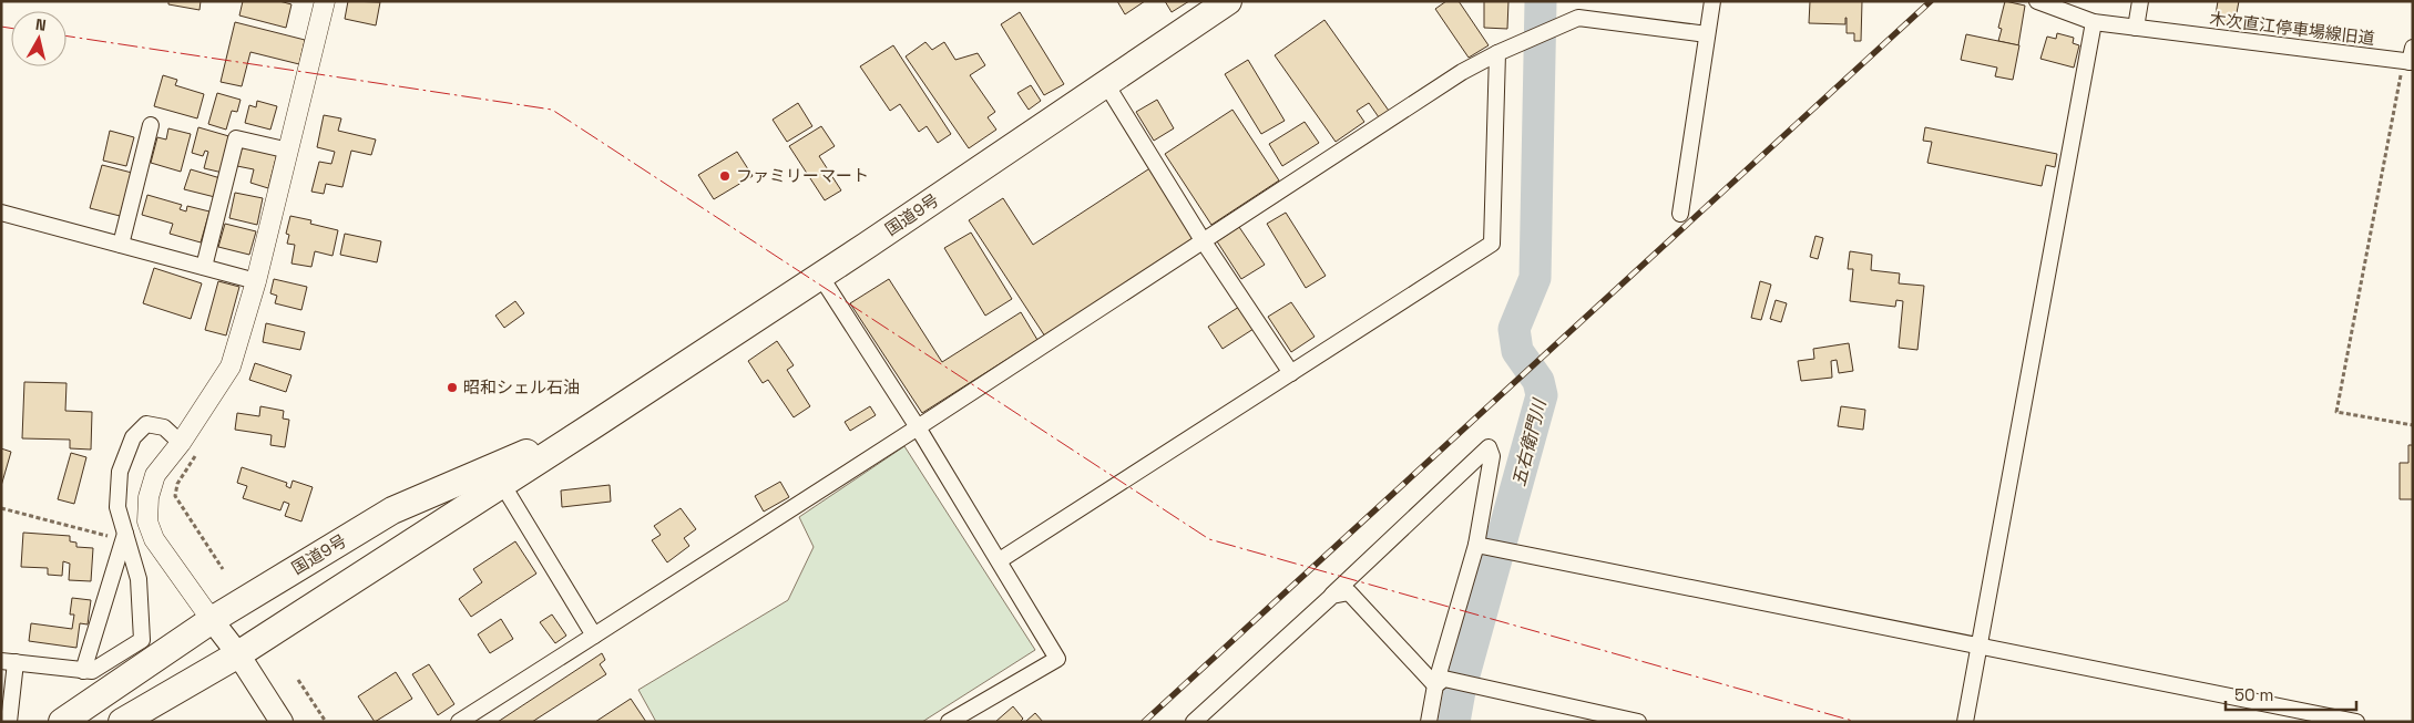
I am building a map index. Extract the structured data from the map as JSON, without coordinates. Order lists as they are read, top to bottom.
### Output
{
  "streets": {
    "highway": ["国道9号"],
    "street": ["木次直江停車場線旧道"]
  },
  "water": ["五右衛門川"],
  "places": ["ファミリーマート", "昭和シェル石油"],
  "scale_bar": "50 m",
  "north": "top"
}
